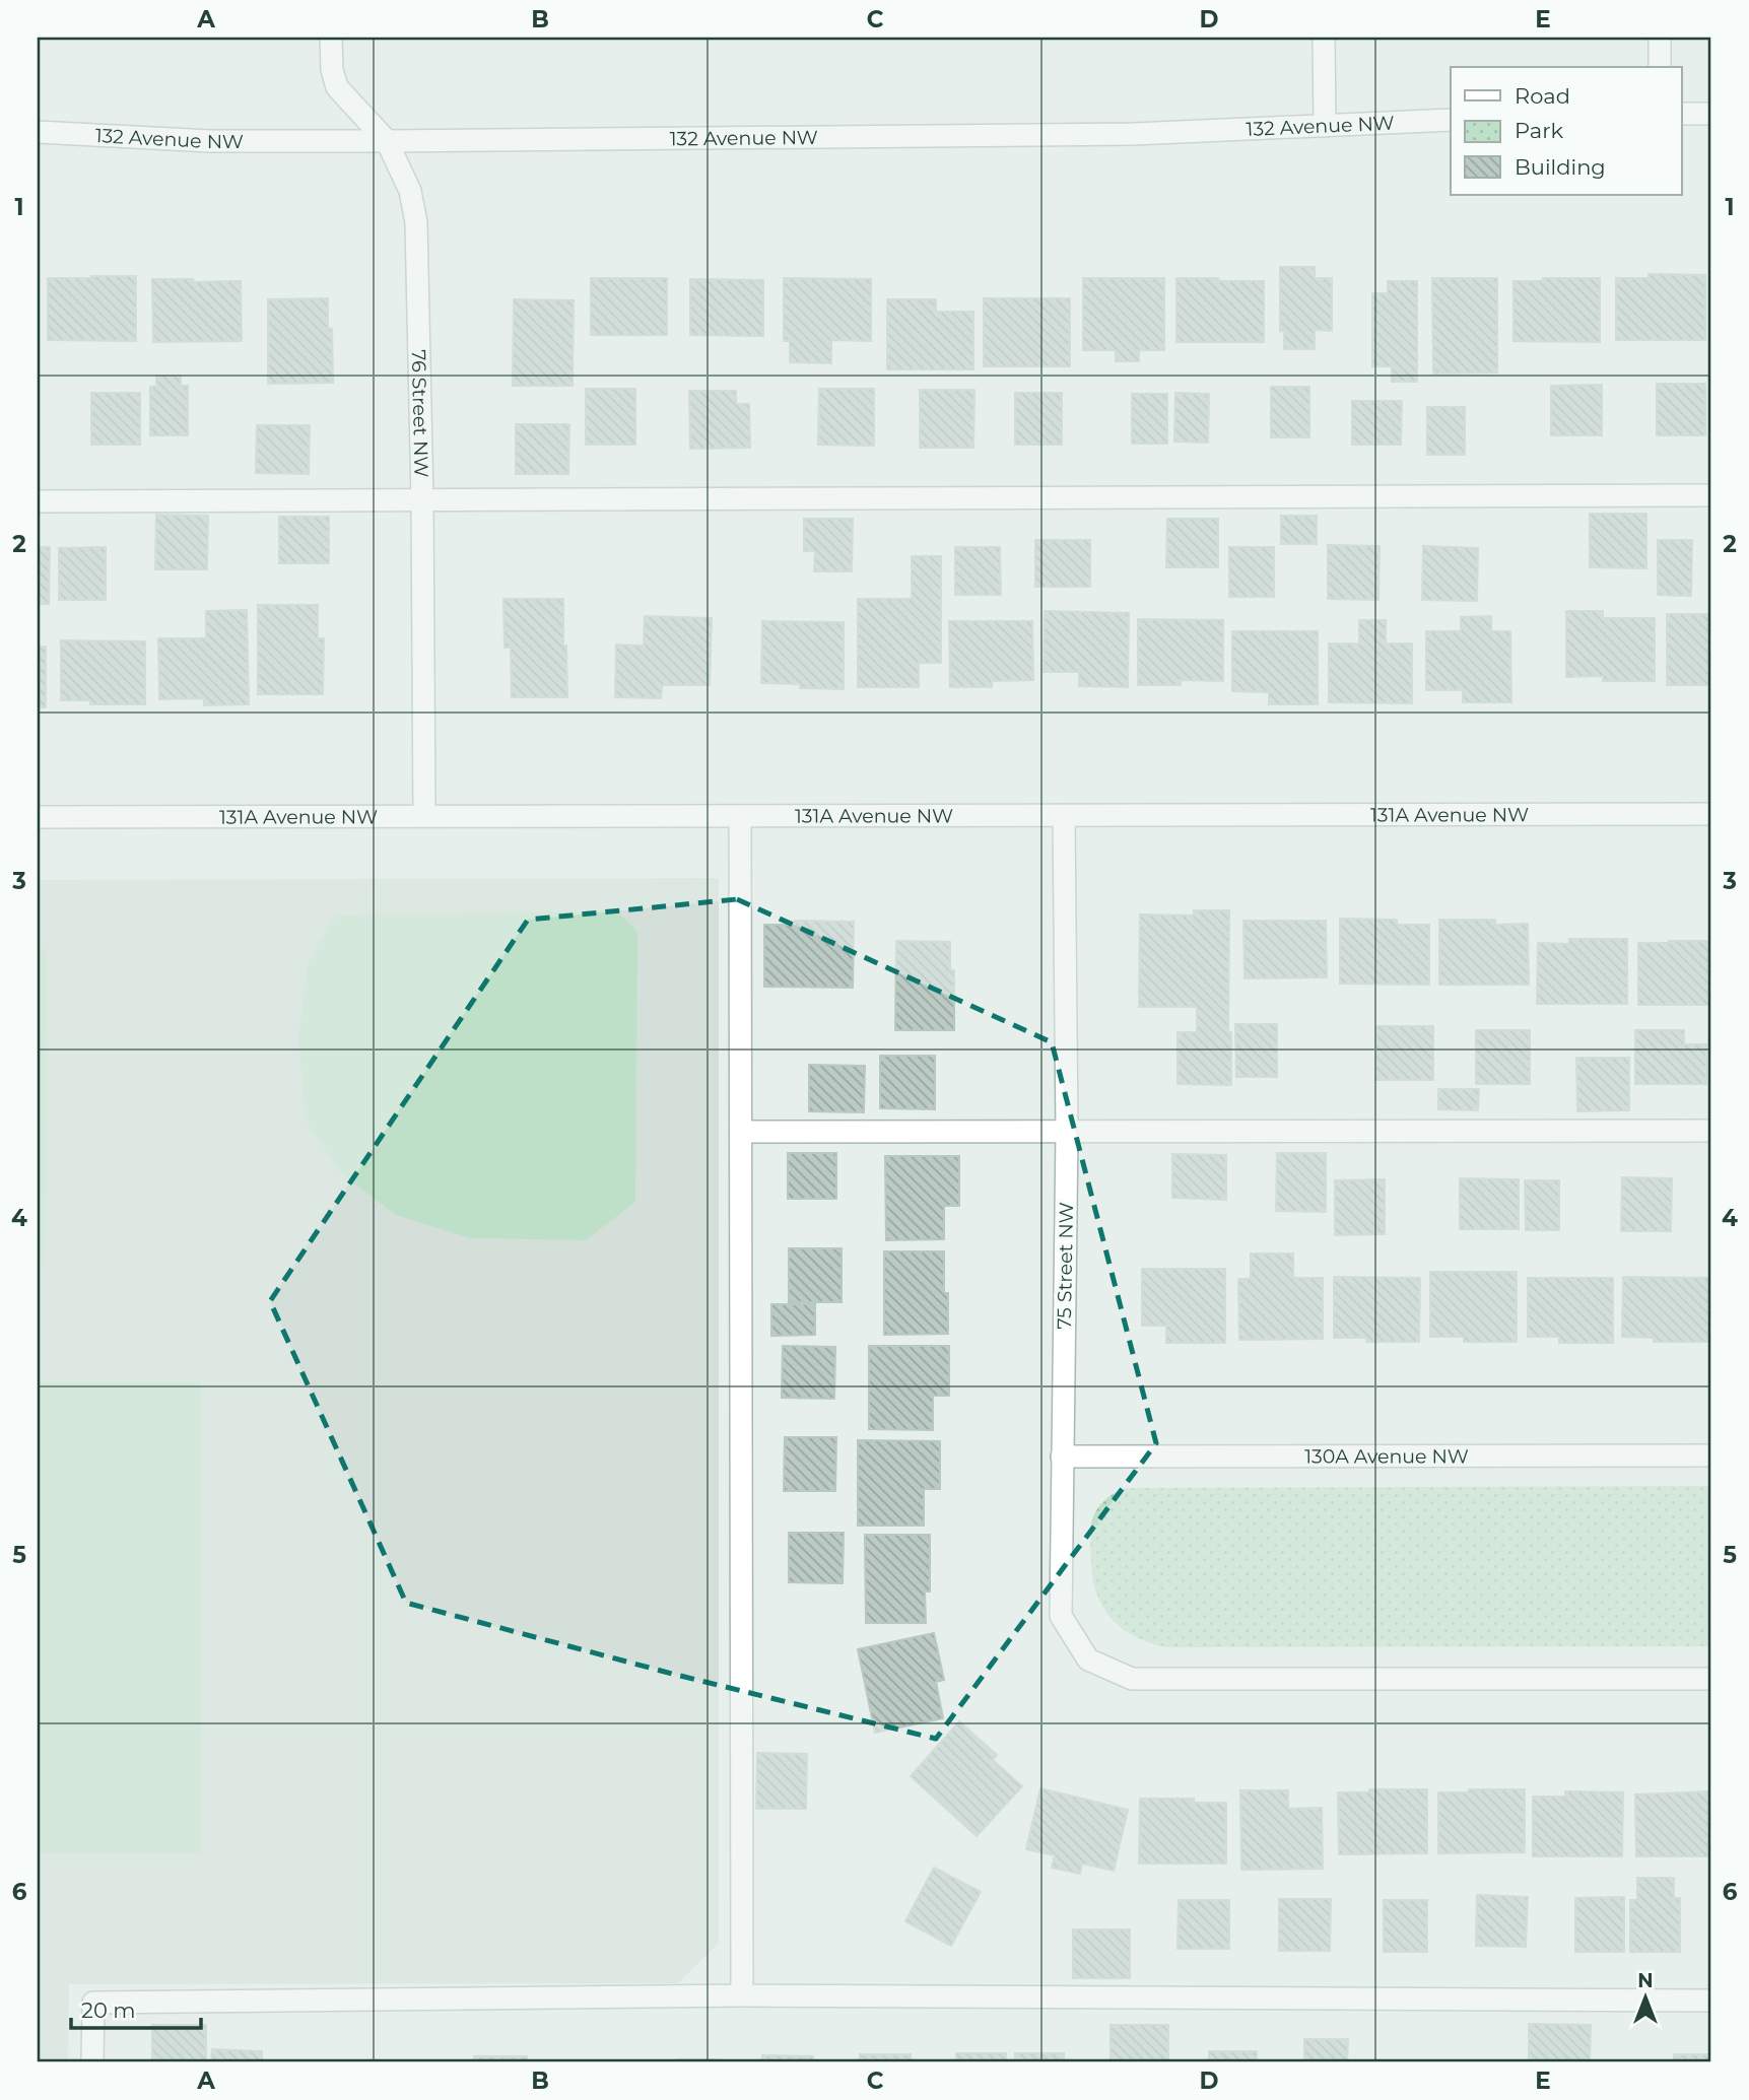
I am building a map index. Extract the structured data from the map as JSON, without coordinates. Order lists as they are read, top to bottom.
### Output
{
  "streets": {
    "street": [
      "132 Avenue NW",
      "76 Street NW",
      "131A Avenue NW",
      "75 Street NW",
      "130A Avenue NW"
    ]
  },
  "crossings": [
    ["132 Avenue NW", "76 Street NW"],
    ["76 Street NW", "131A Avenue NW"],
    ["131A Avenue NW", "75 Street NW"],
    ["75 Street NW", "130A Avenue NW"]
  ],
  "legend": ["Road", "Park", "Building"],
  "scale_bar": "20 m",
  "north": "top",
  "grid": {
    "columns": [
      "A",
      "B",
      "C",
      "D",
      "E"
    ],
    "rows": [
      "1",
      "2",
      "3",
      "4",
      "5",
      "6"
    ]
  }
}
